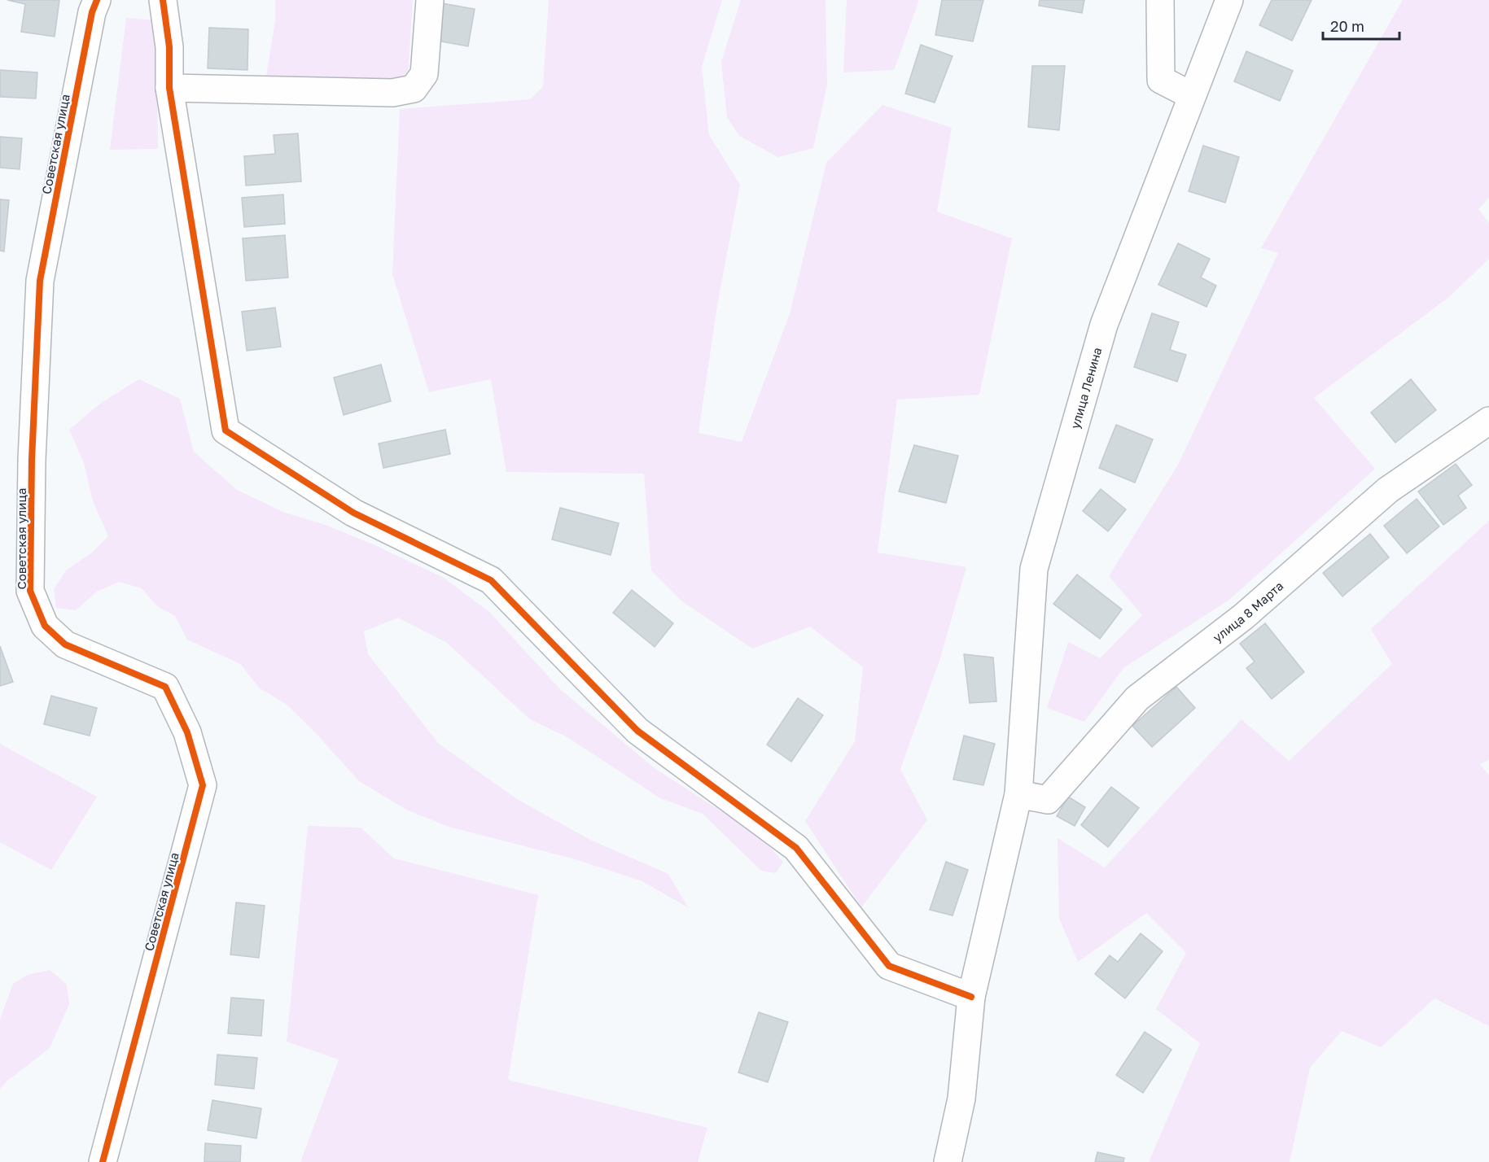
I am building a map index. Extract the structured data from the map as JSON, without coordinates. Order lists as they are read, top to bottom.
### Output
{
  "streets": {
    "street": ["Советская улица", "улица Ленина", "улица 8 Марта"]
  },
  "crossings": [
    ["улица Ленина", "улица 8 Марта"]
  ],
  "scale_bar": "20 m"
}
